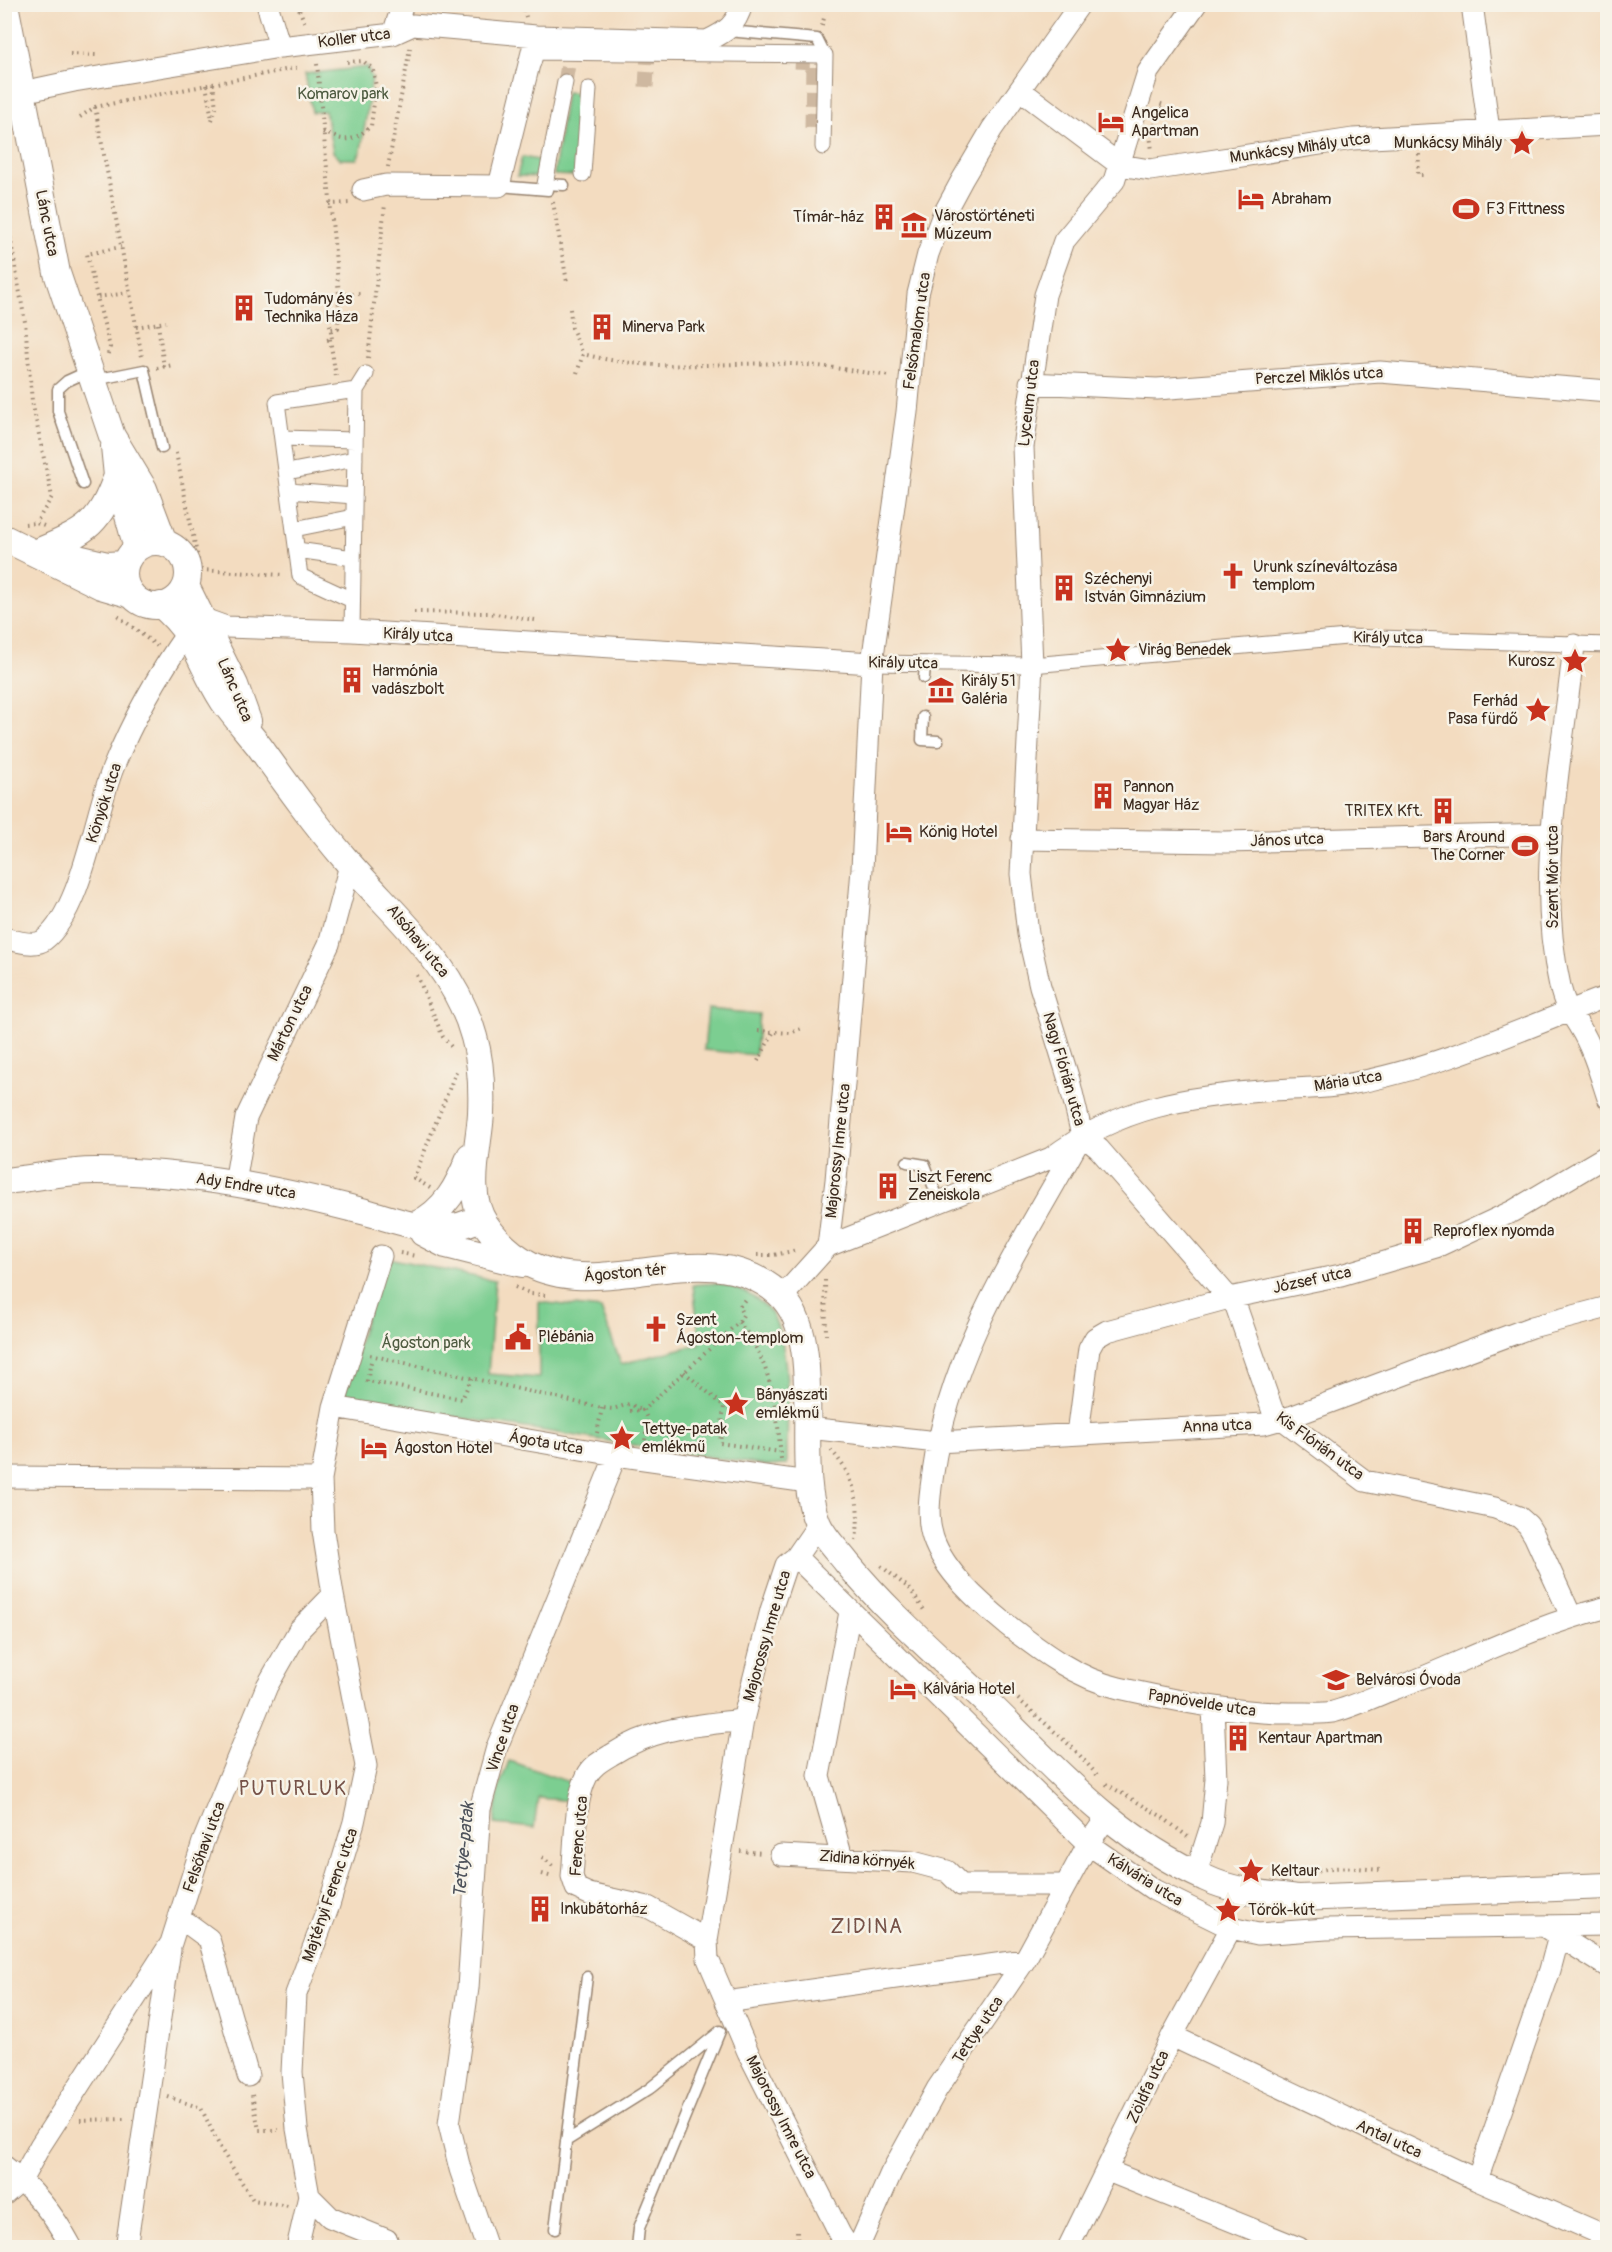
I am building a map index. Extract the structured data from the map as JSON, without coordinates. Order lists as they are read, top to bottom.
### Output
{
  "streets": {
    "street": [
      "Koller utca",
      "Munkácsy Mihály utca",
      "Lánc utca",
      "Felsőmalom utca",
      "Perczel Miklós utca",
      "Lyceum utca",
      "Király utca",
      "Könyök utca",
      "János utca",
      "Szent Mór utca",
      "Alsóhavi utca",
      "Márton utca",
      "Nagy Flórián utca",
      "Mária utca",
      "Majorossy Imre utca",
      "Ady Endre utca",
      "Ágoston tér",
      "József utca",
      "Anna utca",
      "Ágota utca",
      "Kis Flórián utca",
      "Papnövelde utca",
      "Vince utca",
      "Ferenc utca",
      "Felsőhavi utca",
      "Zidina környék",
      "Kálvária utca",
      "Majtényi Ferenc utca",
      "Tettye utca",
      "Zöldfa utca",
      "Antal utca"
    ]
  },
  "crossings": [
    ["Koller utca", "Lánc utca"],
    ["Munkácsy Mihály utca", "Felsőmalom utca"],
    ["Munkácsy Mihály utca", "Lyceum utca"],
    ["Lánc utca", "Király utca"],
    ["Lánc utca", "Könyök utca"],
    ["Lánc utca", "Alsóhavi utca"],
    ["Felsőmalom utca", "Király utca"],
    ["Felsőmalom utca", "Majorossy Imre utca"],
    ["Perczel Miklós utca", "Lyceum utca"],
    ["Lyceum utca", "Király utca"],
    ["Lyceum utca", "Nagy Flórián utca"],
    ["Király utca", "Könyök utca"],
    ["Király utca", "Szent Mór utca"],
    ["Király utca", "Nagy Flórián utca"],
    ["Király utca", "Majorossy Imre utca"],
    ["János utca", "Szent Mór utca"],
    ["János utca", "Nagy Flórián utca"],
    ["Szent Mór utca", "Mária utca"],
    ["Alsóhavi utca", "Márton utca"],
    ["Alsóhavi utca", "Ady Endre utca"],
    ["Alsóhavi utca", "Ágoston tér"],
    ["Márton utca", "Ady Endre utca"],
    ["Nagy Flórián utca", "Mária utca"],
    ["Nagy Flórián utca", "Anna utca"],
    ["Nagy Flórián utca", "Kis Flórián utca"],
    ["Nagy Flórián utca", "Papnövelde utca"],
    ["Mária utca", "Majorossy Imre utca"],
    ["Mária utca", "Kis Flórián utca"],
    ["Majorossy Imre utca", "Ferenc utca"],
    ["Majorossy Imre utca", "Kálvária utca"],
    ["Ady Endre utca", "Ágoston tér"],
    ["József utca", "Anna utca"],
    ["József utca", "Kis Flórián utca"],
    ["Anna utca", "Kis Flórián utca"],
    ["Anna utca", "Papnövelde utca"],
    ["Ágota utca", "Vince utca"],
    ["Kis Flórián utca", "Papnövelde utca"],
    ["Felsőhavi utca", "Majtényi Ferenc utca"],
    ["Zidina környék", "Tettye utca"],
    ["Kálvária utca", "Tettye utca"],
    ["Kálvária utca", "Zöldfa utca"],
    ["Zöldfa utca", "Antal utca"]
  ],
  "districts": ["PUTURLUK", "ZIDINA"],
  "water": ["Tettye-patak"],
  "parks": ["Komarov park", "Ágoston park"],
  "places": {
    "hotel": [
      "Angelica Apartman",
      "Abraham",
      "König Hotel",
      "Ágoston Hotel",
      "Kálvária Hotel"
    ],
    "place": [
      "Munkácsy Mihály",
      "Virág Benedek",
      "Kurosz",
      "Ferhád Pasa fürdő",
      "Bányászati emlékmű",
      "Tettye-patak emlékmű",
      "Keltaur",
      "Török-kút"
    ],
    "sports": ["F3 Fittness", "Bars Around The Corner"],
    "building": [
      "Tímár-ház",
      "Tudomány és Technika Háza",
      "Minerva Park",
      "Széchenyi István Gimnázium",
      "Harmónia vadászbolt",
      "Pannon Magyar Ház",
      "TRITEX Kft.",
      "Liszt Ferenc Zeneiskola",
      "Reproflex nyomda",
      "Kentaur Apartman",
      "Inkubátorház"
    ],
    "museum": ["Várostörténeti Múzeum", "Király 51 Galéria"],
    "church": ["Urunk színeváltozása templom", "Szent Ágoston-templom"],
    "public building": ["Plébánia"],
    "school or university": ["Belvárosi Óvoda"]
  }
}
